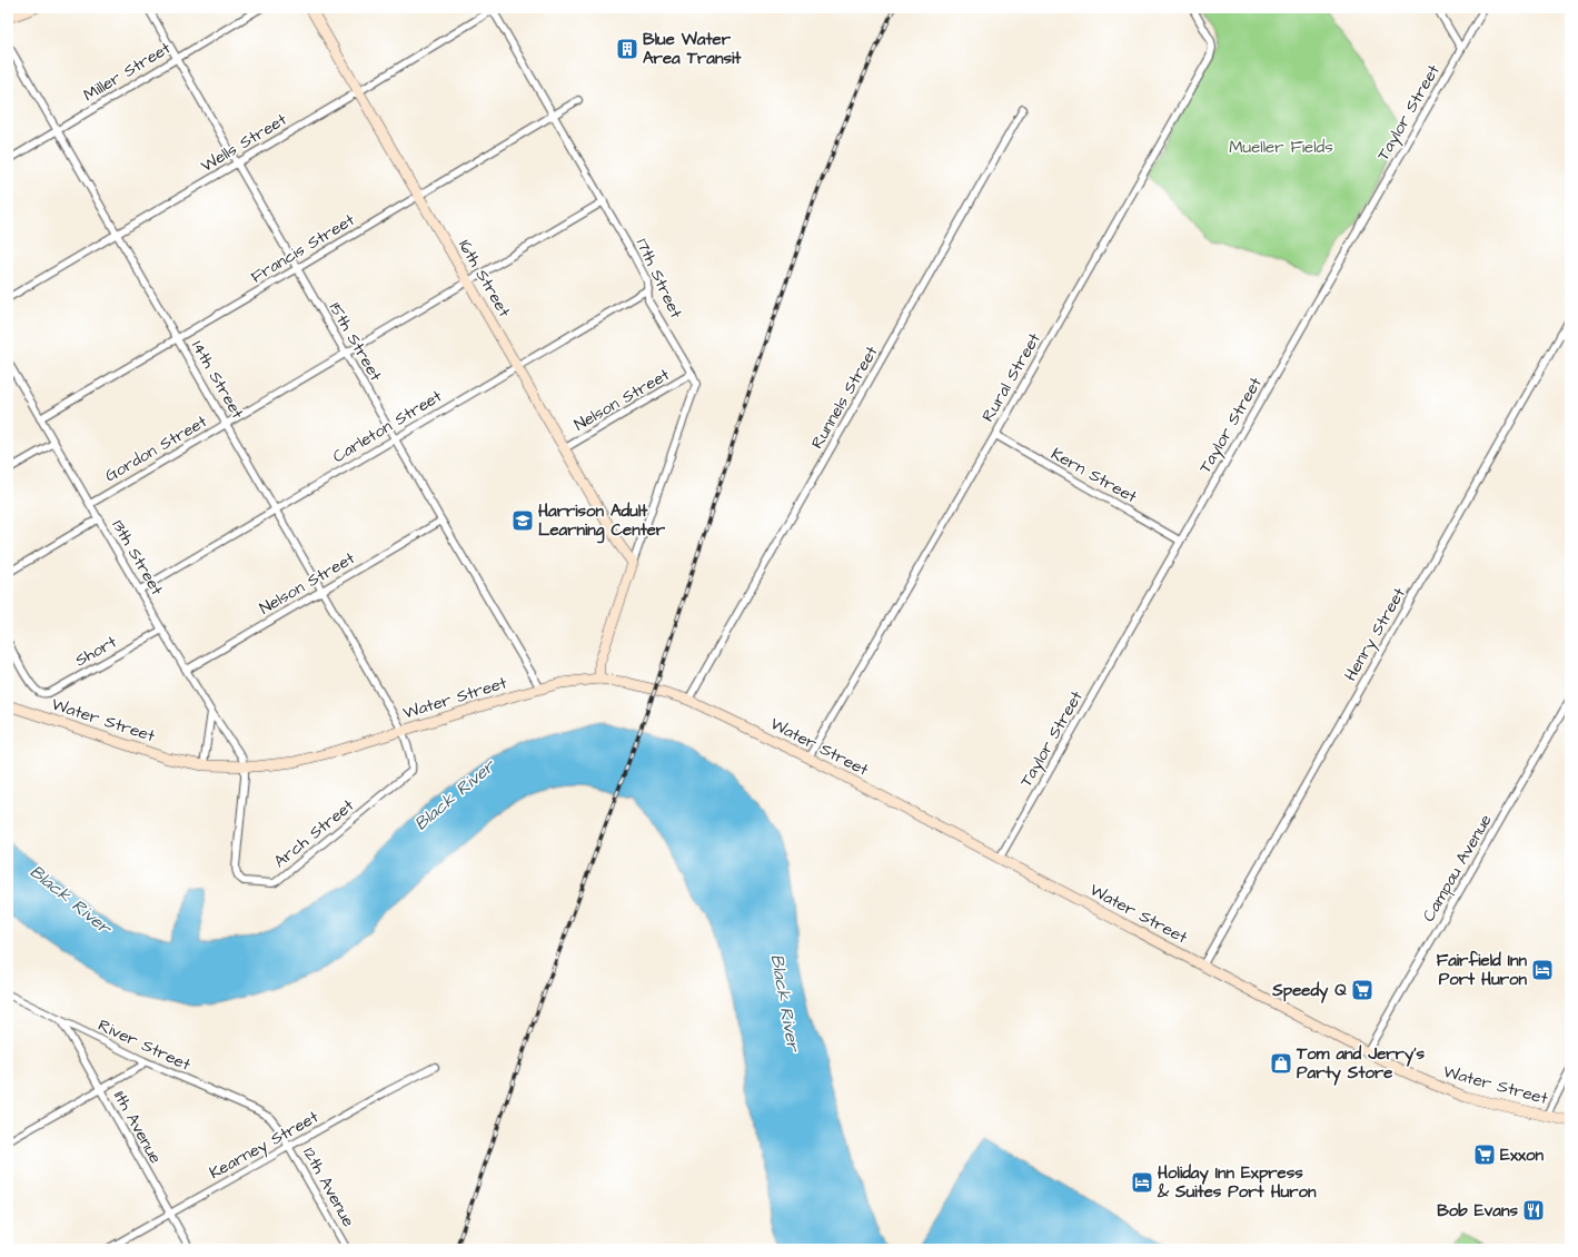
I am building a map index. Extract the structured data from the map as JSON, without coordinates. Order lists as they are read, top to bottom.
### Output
{
  "streets": {
    "street": [
      "Miller Street",
      "Taylor Street",
      "Wells Street",
      "Francis Street",
      "16th Street",
      "17th Street",
      "15th Street",
      "Rural Street",
      "14th Street",
      "Runnels Street",
      "Nelson Street",
      "Carleton Street",
      "Gordon Street",
      "Kern Street",
      "13th Street",
      "Henry Street",
      "Short",
      "Water Street",
      "Arch Street",
      "Campau Avenue",
      "River Street",
      "11th Avenue",
      "Kearney Street",
      "12th Avenue"
    ]
  },
  "crossings": [
    ["Miller Street", "15th Street"],
    ["Miller Street", "14th Street"],
    ["Taylor Street", "Kern Street"],
    ["Taylor Street", "Water Street"],
    ["Wells Street", "16th Street"],
    ["Wells Street", "17th Street"],
    ["Wells Street", "15th Street"],
    ["Wells Street", "14th Street"],
    ["Francis Street", "16th Street"],
    ["Francis Street", "17th Street"],
    ["Francis Street", "15th Street"],
    ["Francis Street", "14th Street"],
    ["Francis Street", "13th Street"],
    ["16th Street", "17th Street"],
    ["16th Street", "Nelson Street"],
    ["16th Street", "Carleton Street"],
    ["16th Street", "Gordon Street"],
    ["17th Street", "Nelson Street"],
    ["17th Street", "Carleton Street"],
    ["17th Street", "Gordon Street"],
    ["17th Street", "Water Street"],
    ["15th Street", "Nelson Street"],
    ["15th Street", "Carleton Street"],
    ["15th Street", "Gordon Street"],
    ["15th Street", "Water Street"],
    ["Rural Street", "Kern Street"],
    ["Rural Street", "Water Street"],
    ["14th Street", "Nelson Street"],
    ["14th Street", "Carleton Street"],
    ["14th Street", "Gordon Street"],
    ["14th Street", "Water Street"],
    ["14th Street", "Arch Street"],
    ["Runnels Street", "Water Street"],
    ["Nelson Street", "13th Street"],
    ["Carleton Street", "13th Street"],
    ["Gordon Street", "13th Street"],
    ["13th Street", "Short"],
    ["13th Street", "Water Street"],
    ["13th Street", "Arch Street"],
    ["Henry Street", "Water Street"],
    ["Water Street", "Arch Street"],
    ["Water Street", "Campau Avenue"],
    ["River Street", "11th Avenue"],
    ["River Street", "12th Avenue"],
    ["11th Avenue", "Kearney Street"],
    ["Kearney Street", "12th Avenue"]
  ],
  "water": ["Black River"],
  "parks": ["Mueller Fields"],
  "places": {
    "building": ["Blue Water Area Transit"],
    "school or university": ["Harrison Adult Learning Center"],
    "hotel": ["Fairfield Inn Port Huron", "Holiday Inn Express & Suites Port Huron"],
    "supermarket": ["Speedy Q", "Exxon"],
    "shop": ["Tom and Jerry's Party Store"],
    "restaurant": ["Bob Evans"]
  }
}
